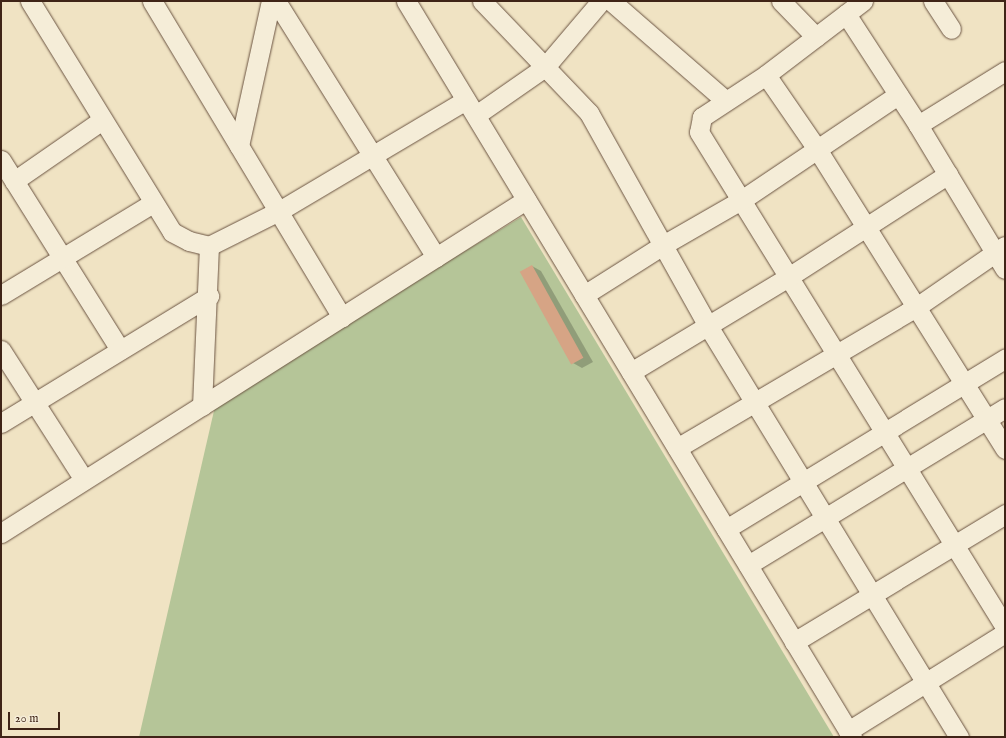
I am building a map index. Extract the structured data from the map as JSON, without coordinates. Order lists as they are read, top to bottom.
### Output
{
  "scale_bar": "20 m"
}
